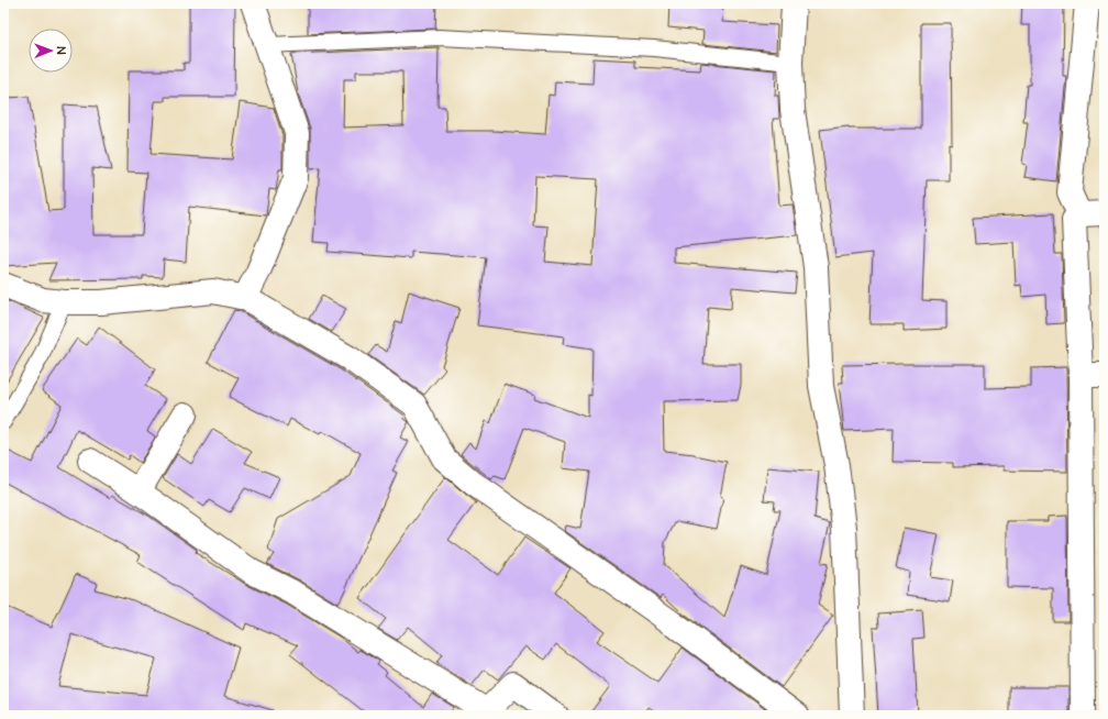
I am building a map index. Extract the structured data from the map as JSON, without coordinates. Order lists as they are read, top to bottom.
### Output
{
  "north": "right"
}
